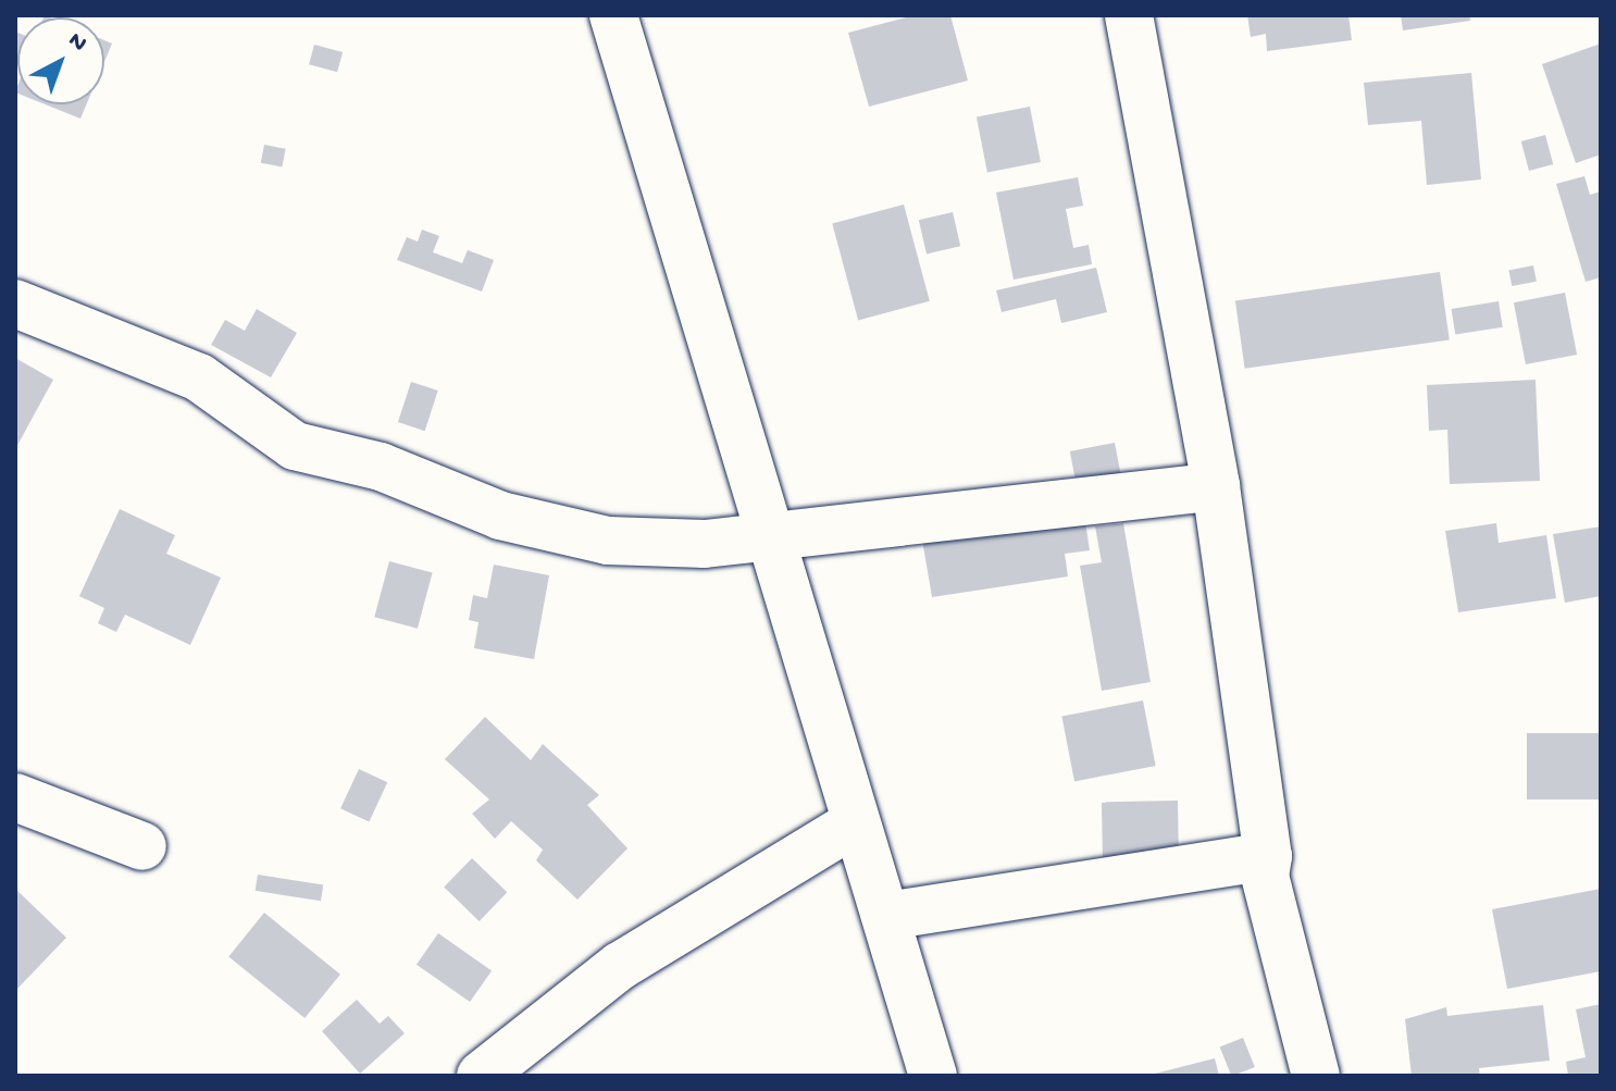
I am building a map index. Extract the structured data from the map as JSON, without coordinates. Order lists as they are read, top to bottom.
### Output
{
  "north": "top right"
}
